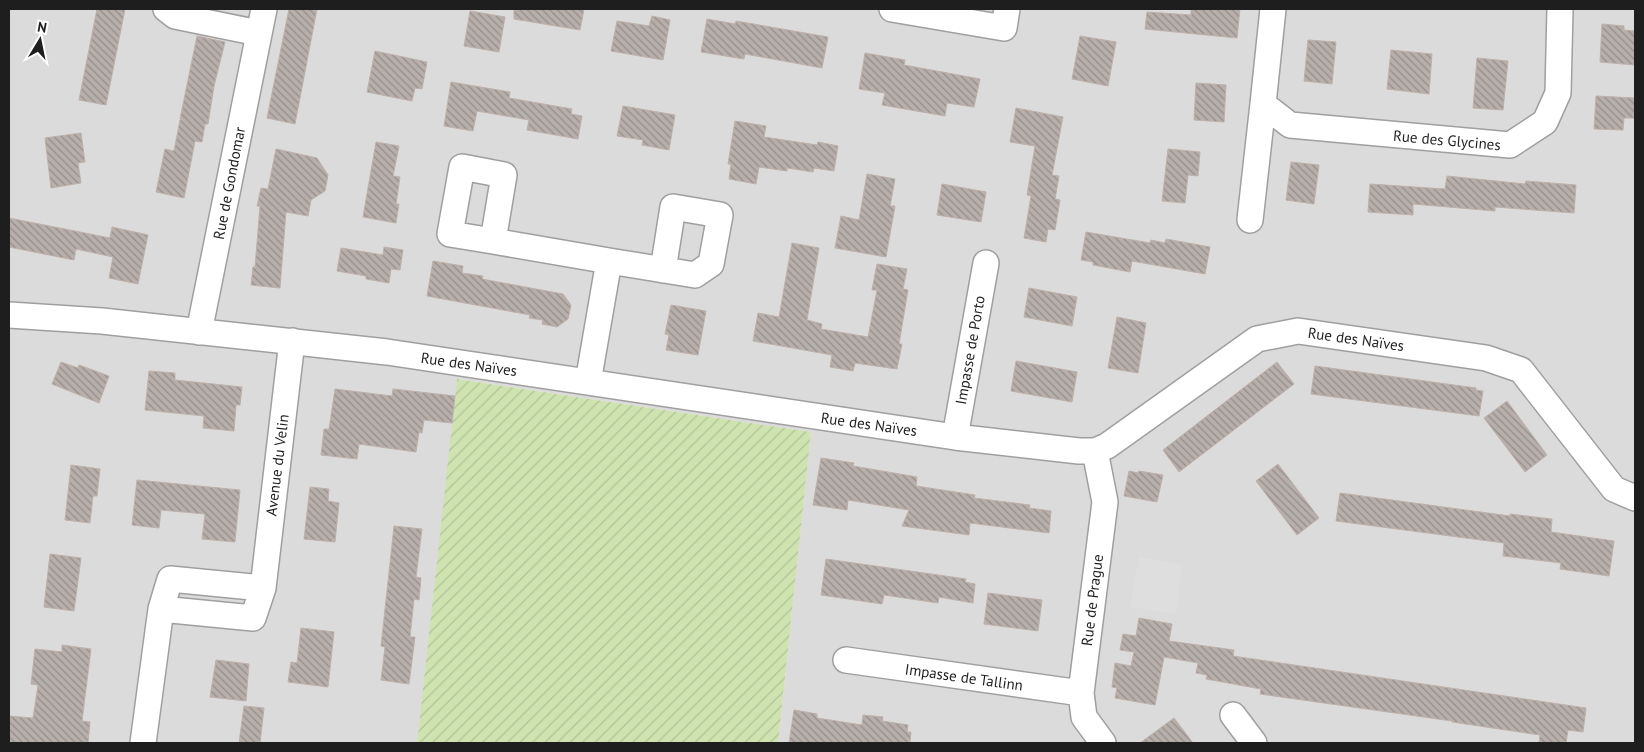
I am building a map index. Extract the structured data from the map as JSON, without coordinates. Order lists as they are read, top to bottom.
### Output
{
  "streets": {
    "street": [
      "Rue des Glycines",
      "Rue de Gondomar",
      "Rue des Naïves",
      "Impasse de Porto",
      "Avenue du Velin",
      "Rue de Prague",
      "Impasse de Tallinn"
    ]
  },
  "crossings": [
    ["Rue de Gondomar", "Rue des Naïves"],
    ["Rue des Naïves", "Impasse de Porto"],
    ["Rue des Naïves", "Avenue du Velin"],
    ["Rue des Naïves", "Rue de Prague"],
    ["Rue de Prague", "Impasse de Tallinn"]
  ],
  "north": "top"
}
